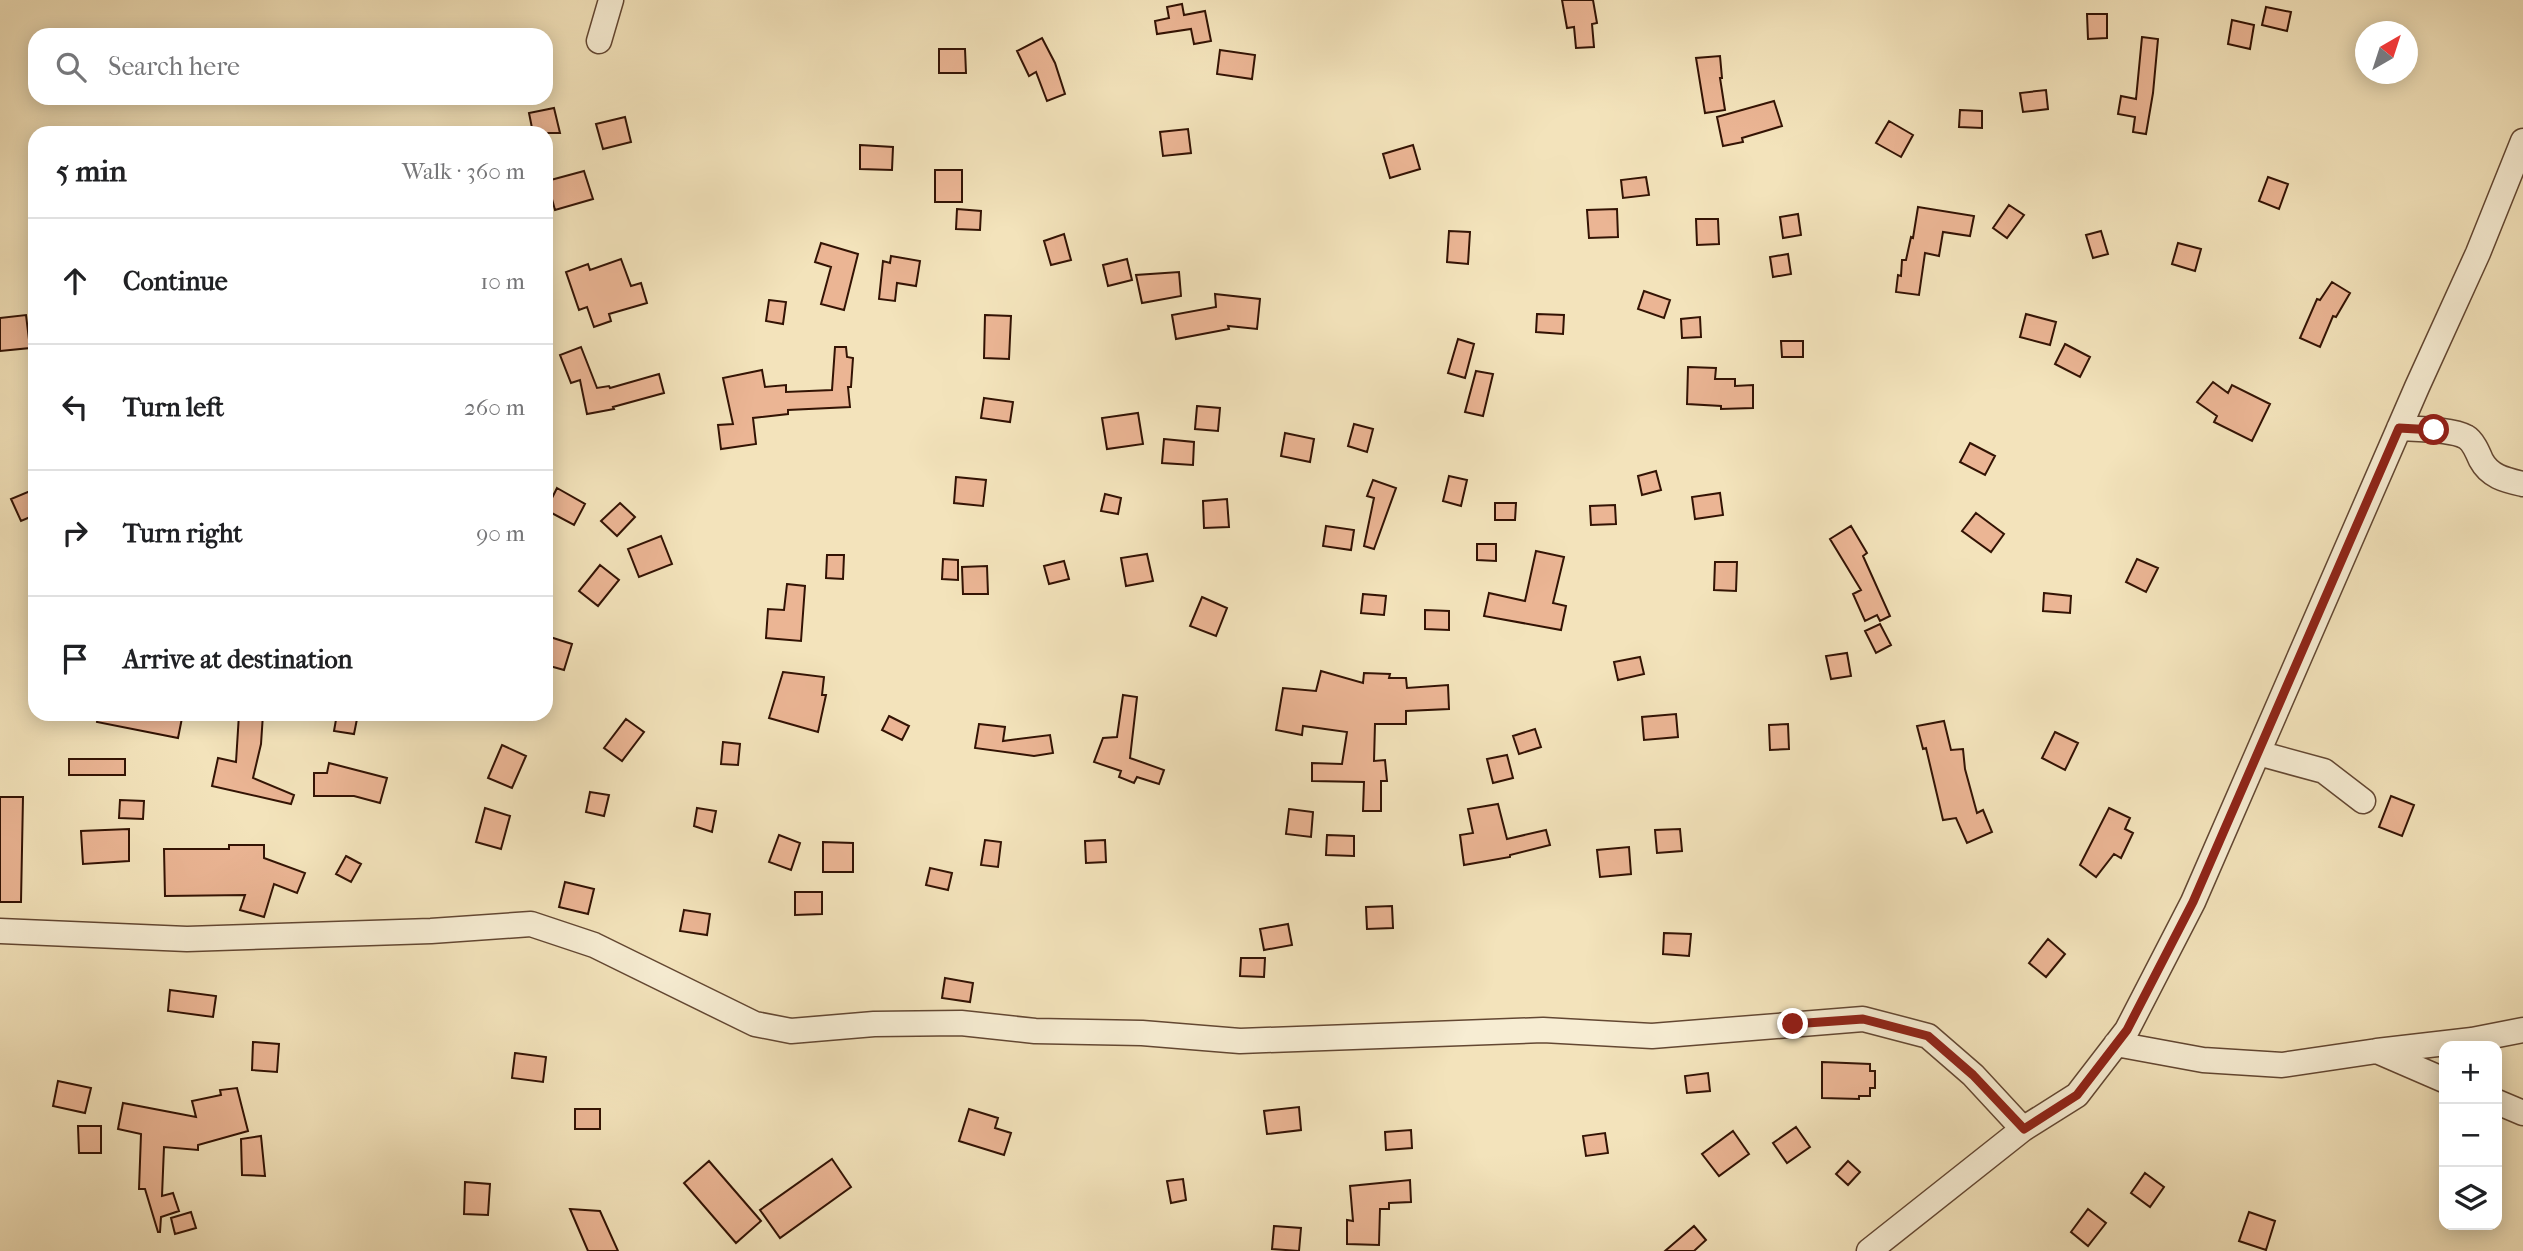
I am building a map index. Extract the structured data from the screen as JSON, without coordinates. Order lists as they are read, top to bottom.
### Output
{
  "north": "top right",
  "page": {
    "search": "Search here",
    "heading": ["5 min", "Walk · 360 m"],
    "list": [
      ["Continue", "10 m"],
      ["Turn left", "260 m"],
      ["Turn right", "90 m"],
      "Arrive at destination"
    ],
    "map_buttons": ["+", "−"]
  }
}
